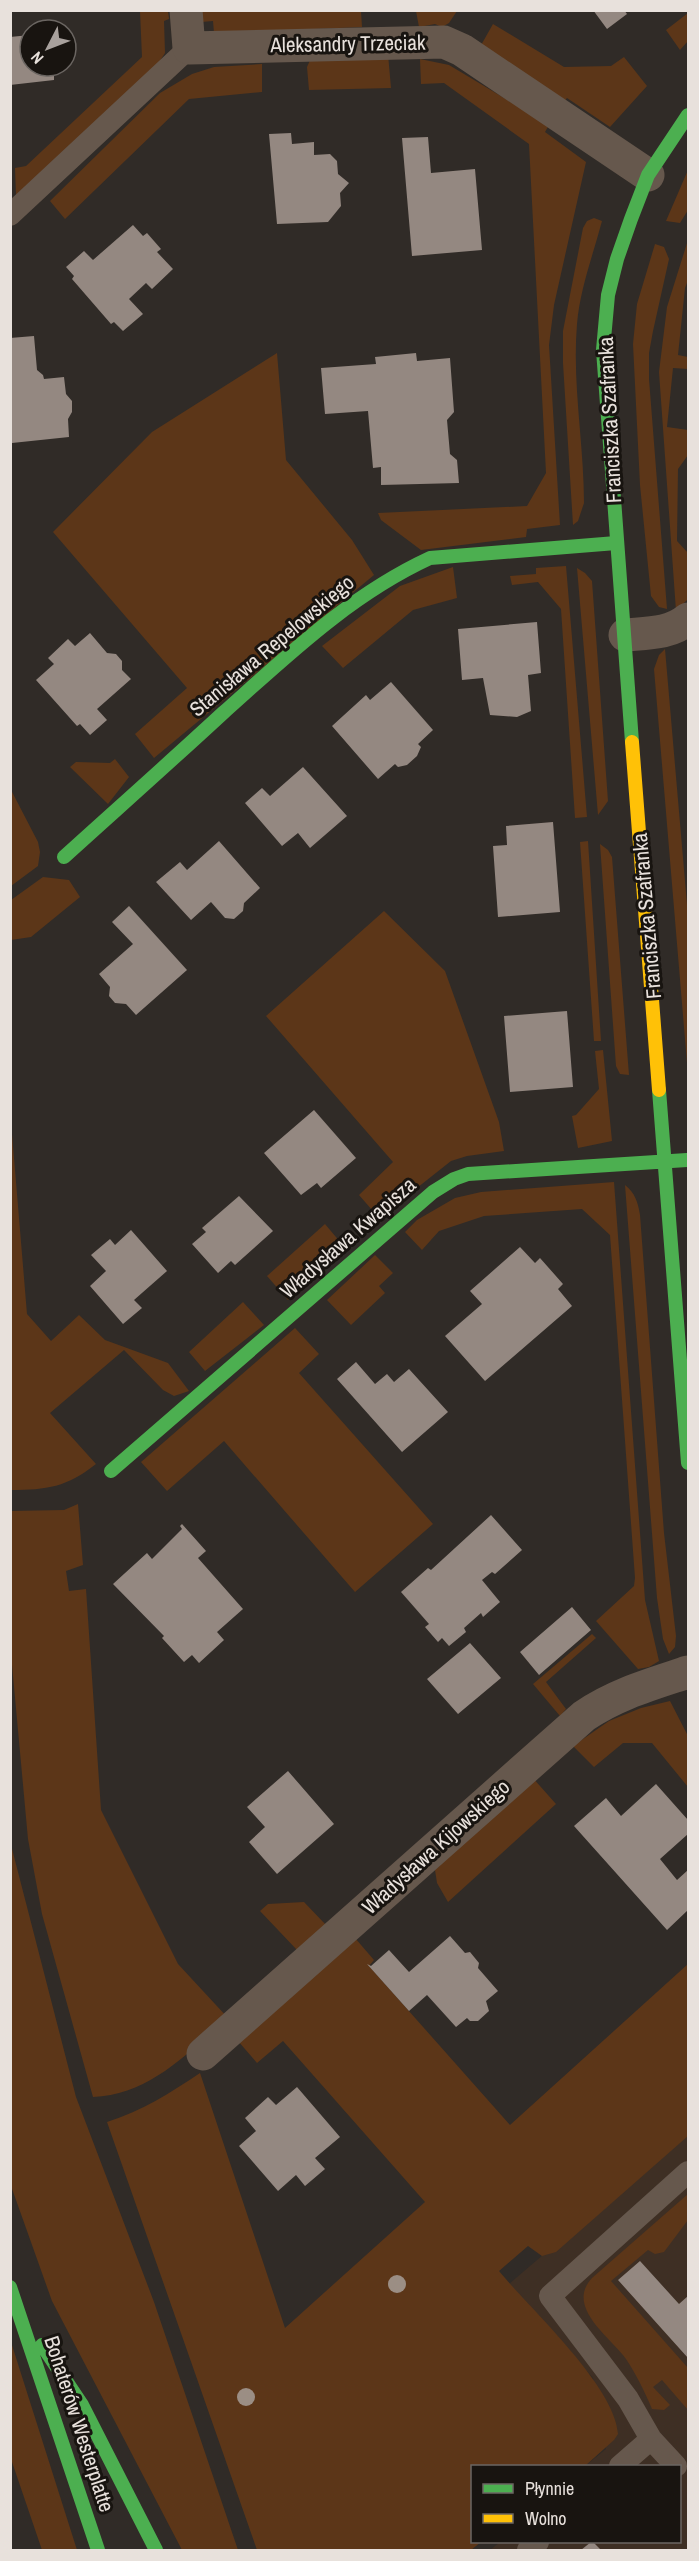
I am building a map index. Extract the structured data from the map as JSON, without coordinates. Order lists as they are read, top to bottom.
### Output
{
  "streets": {
    "street": [
      "Aleksandry Trzeciak",
      "Franciszka Szafranka",
      "Stanisława Repelowskiego",
      "Władysława Kwapisza",
      "Władysława Kijowskiego",
      "Bohaterów Westerplatte"
    ]
  },
  "crossings": [
    ["Aleksandry Trzeciak", "Franciszka Szafranka"],
    ["Franciszka Szafranka", "Stanisława Repelowskiego"],
    ["Franciszka Szafranka", "Władysława Kwapisza"]
  ],
  "legend": ["Płynnie", "Wolno"],
  "north": "bottom left"
}
